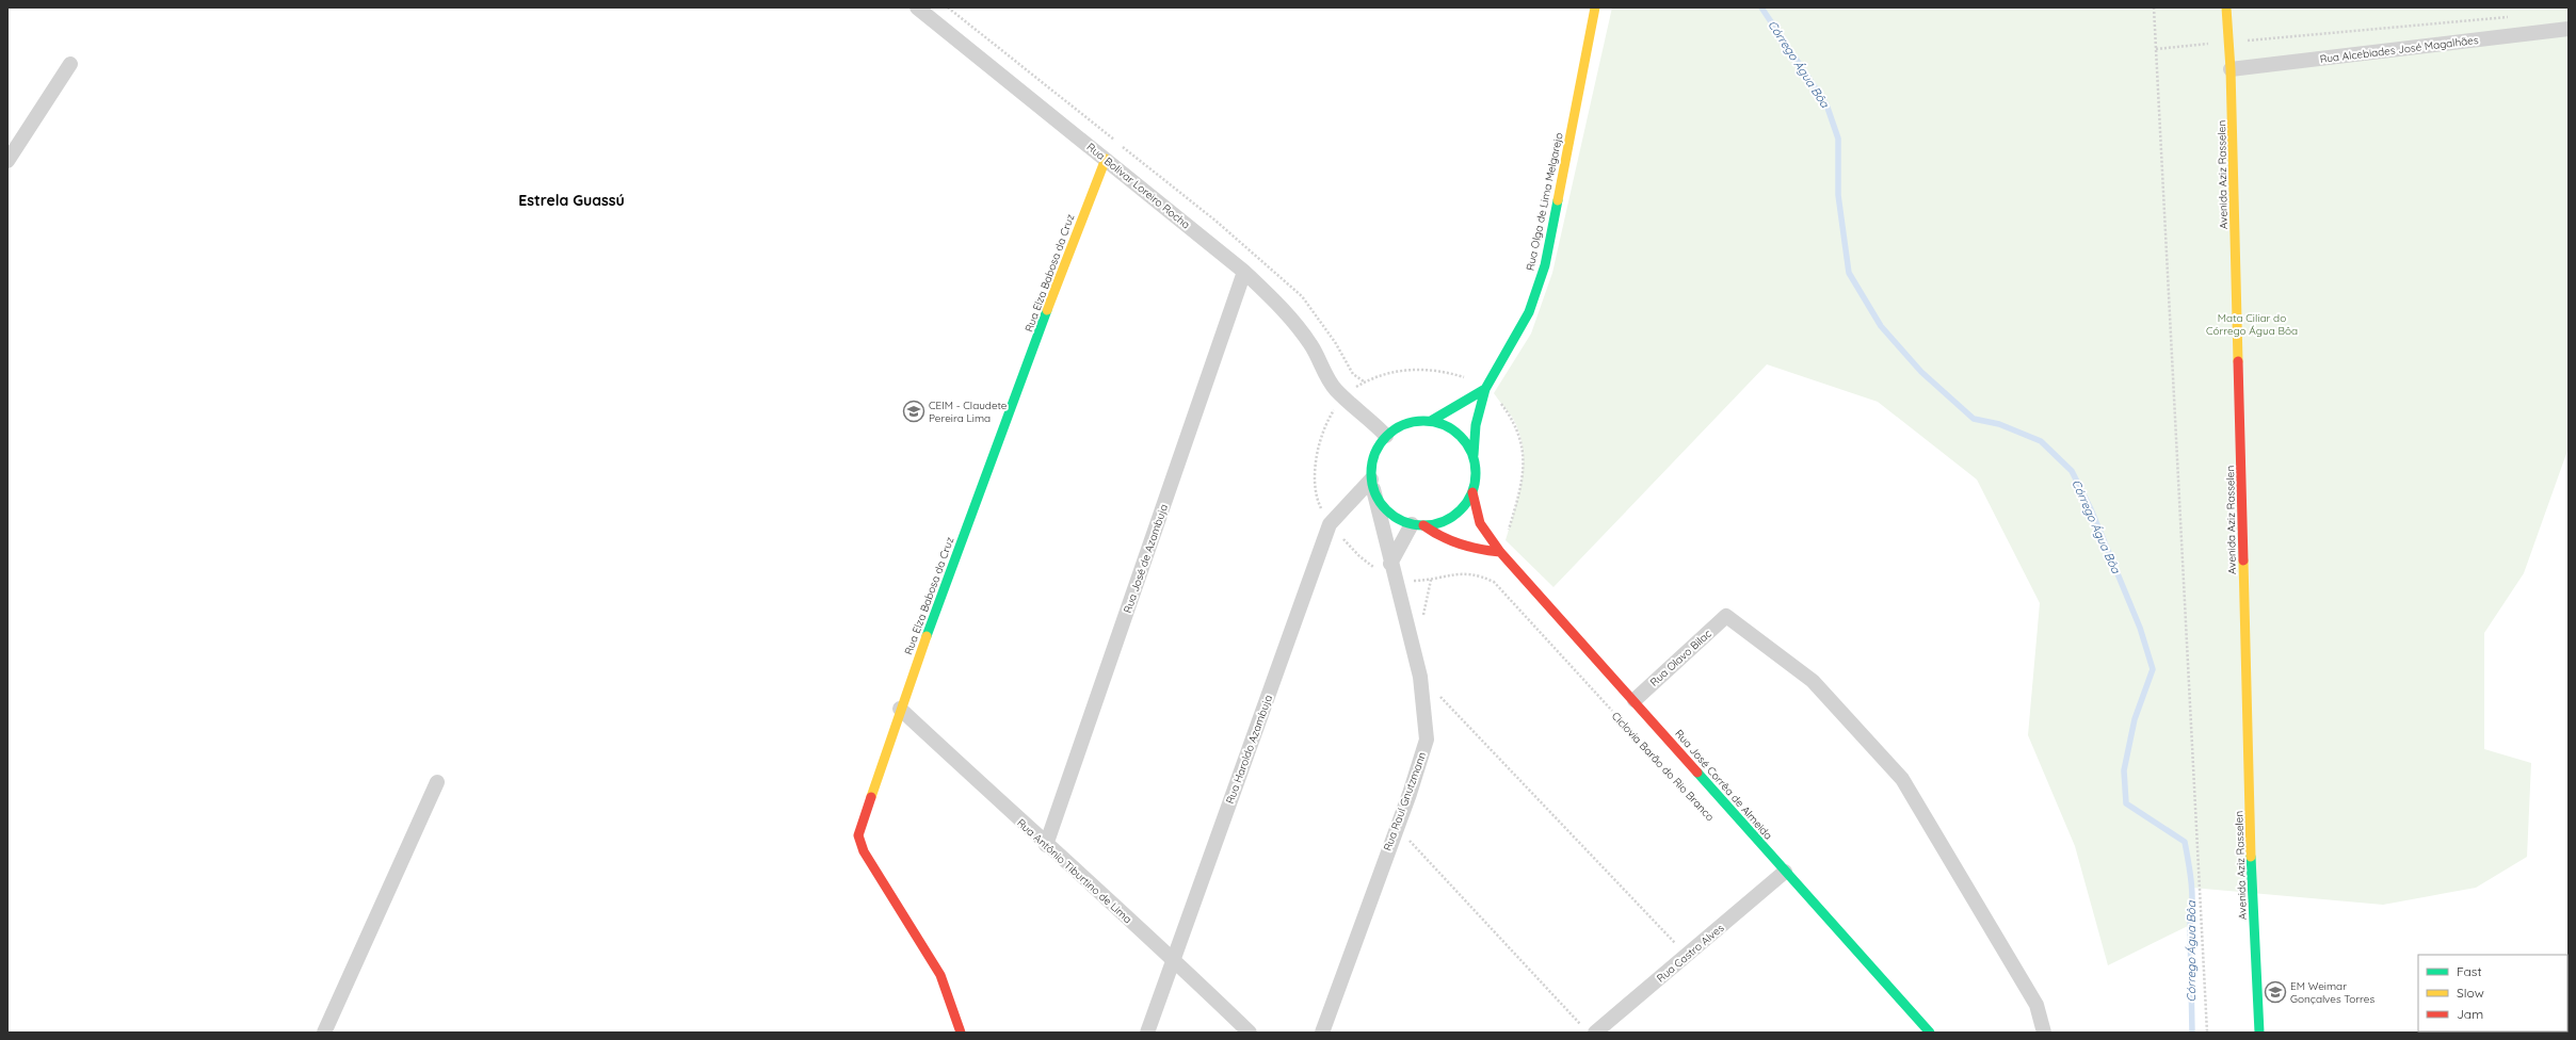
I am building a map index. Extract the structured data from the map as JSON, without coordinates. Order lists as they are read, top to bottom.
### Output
{
  "streets": {
    "street": [
      "Rua Alcebiades José Magalhães",
      "Avenida Aziz Rasselen",
      "Rua Bolivar Loreiro Rocha",
      "Rua Olga de Lima Melgarejo",
      "Rua Elza Babosa da Cruz",
      "Rua José de Azambuja",
      "Rua Olavo Bilac",
      "Rua Haroldo Azambuja",
      "Rua José Corrêa de Almeida",
      "Rua Raul Gnutzmann",
      "Rua Antônio Tiburtino de Lima",
      "Rua Castro Alves"
    ],
    "path": ["Ciclovia Barão do Rio Branco"]
  },
  "crossings": [
    ["Rua Alcebiades José Magalhães", "Avenida Aziz Rasselen"],
    ["Rua Bolivar Loreiro Rocha", "Rua Olga de Lima Melgarejo"],
    ["Rua Bolivar Loreiro Rocha", "Rua Elza Babosa da Cruz"],
    ["Rua Bolivar Loreiro Rocha", "Rua José de Azambuja"],
    ["Rua Bolivar Loreiro Rocha", "Rua Haroldo Azambuja"],
    ["Rua Bolivar Loreiro Rocha", "Rua José Corrêa de Almeida"],
    ["Rua Bolivar Loreiro Rocha", "Rua Raul Gnutzmann"],
    ["Rua Olga de Lima Melgarejo", "Rua Haroldo Azambuja"],
    ["Rua Olga de Lima Melgarejo", "Rua José Corrêa de Almeida"],
    ["Rua Olga de Lima Melgarejo", "Rua Raul Gnutzmann"],
    ["Rua Elza Babosa da Cruz", "Rua Antônio Tiburtino de Lima"],
    ["Rua José de Azambuja", "Rua Antônio Tiburtino de Lima"],
    ["Rua Olavo Bilac", "Rua José Corrêa de Almeida"],
    ["Rua Haroldo Azambuja", "Rua José Corrêa de Almeida"],
    ["Rua Haroldo Azambuja", "Rua Raul Gnutzmann"],
    ["Rua Haroldo Azambuja", "Rua Antônio Tiburtino de Lima"],
    ["Ciclovia Barão do Rio Branco", "Rua Raul Gnutzmann"],
    ["Rua José Corrêa de Almeida", "Rua Raul Gnutzmann"],
    ["Rua José Corrêa de Almeida", "Rua Castro Alves"]
  ],
  "districts": ["Estrela Guassú"],
  "water": ["Córrego Água Bôa"],
  "parks": ["Mata Ciliar do Córrego Água Bôa"],
  "places": {
    "school or university": ["CEIM - Claudete Pereira Lima", "EM Weimar Gonçalves Torres"]
  },
  "legend": ["Fast", "Slow", "Jam"]
}
